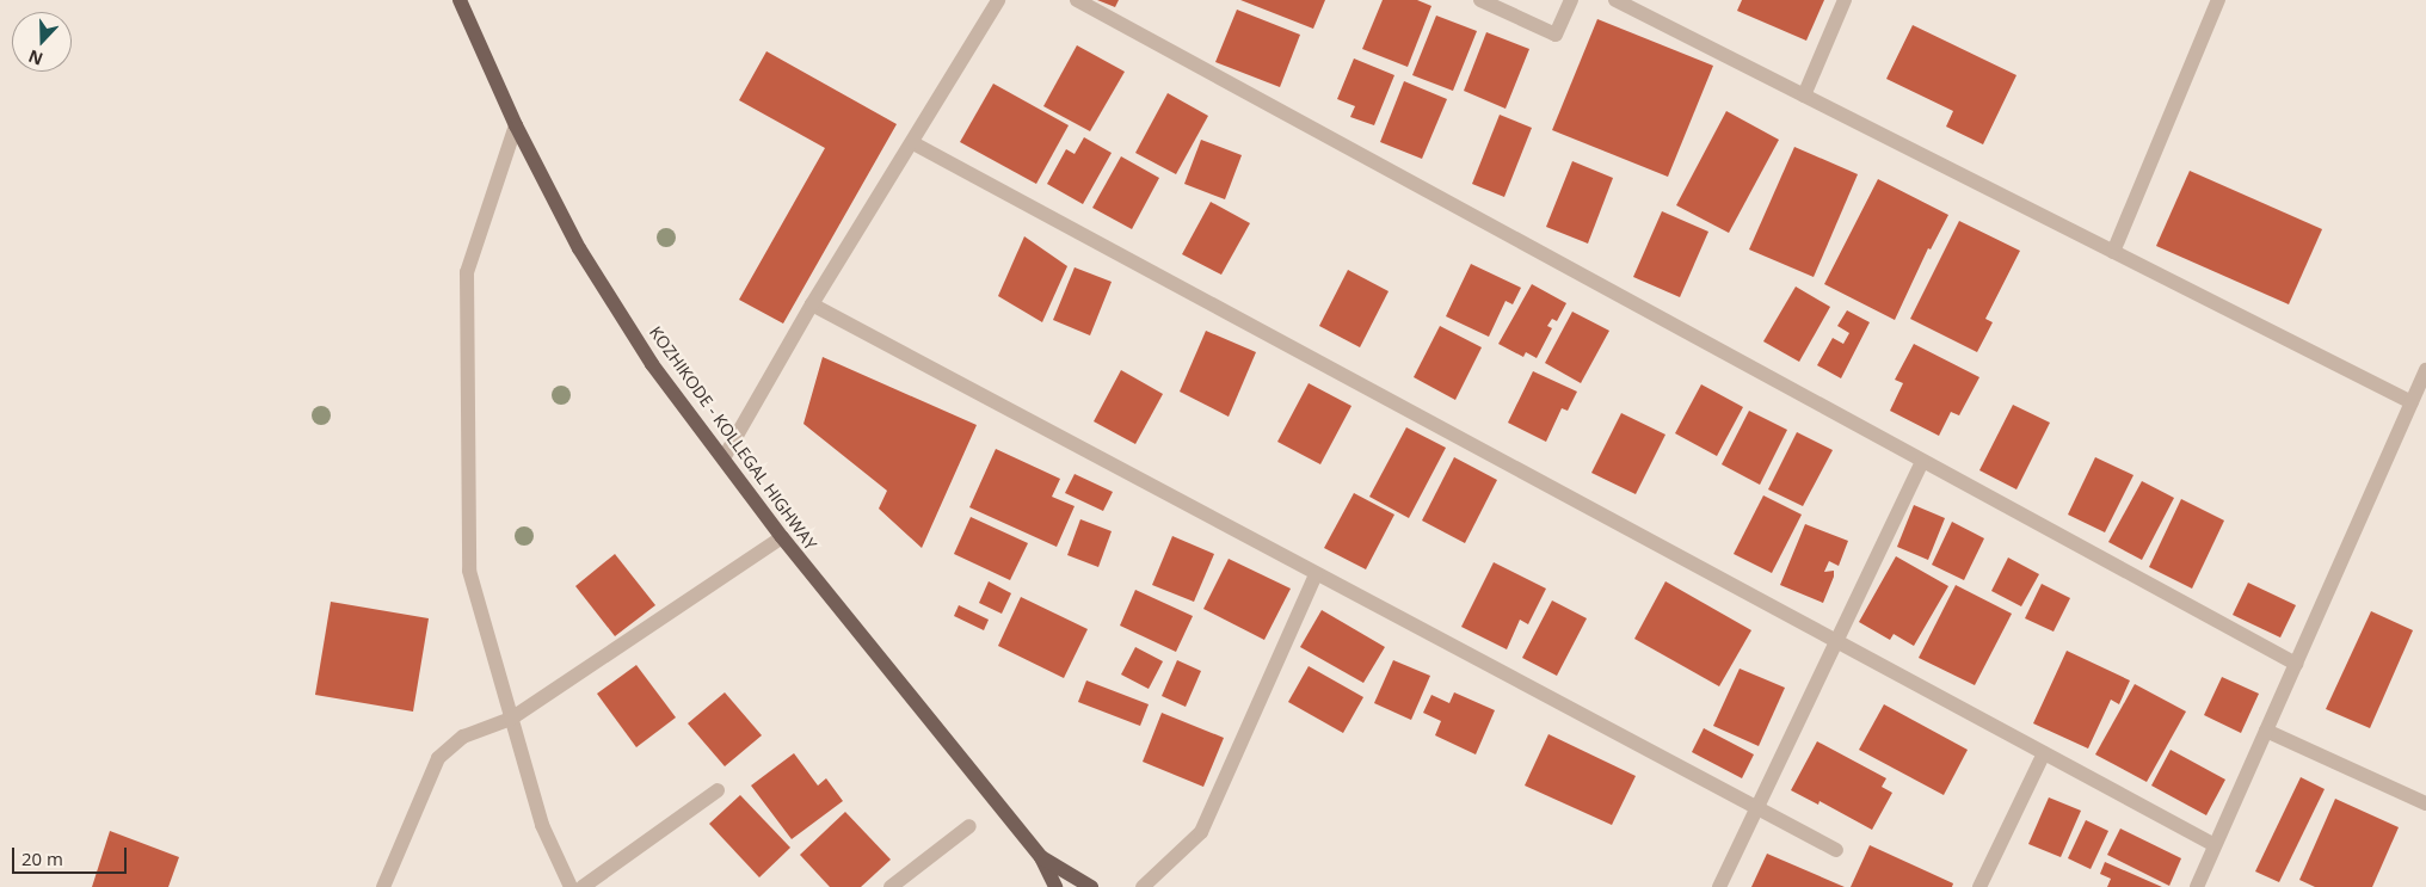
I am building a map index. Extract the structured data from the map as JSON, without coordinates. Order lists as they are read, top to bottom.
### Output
{
  "streets": {
    "main road": ["KOZHIKODE - KOLLEGAL HIGHWAY"]
  },
  "scale_bar": "20 m",
  "north": "bottom"
}
